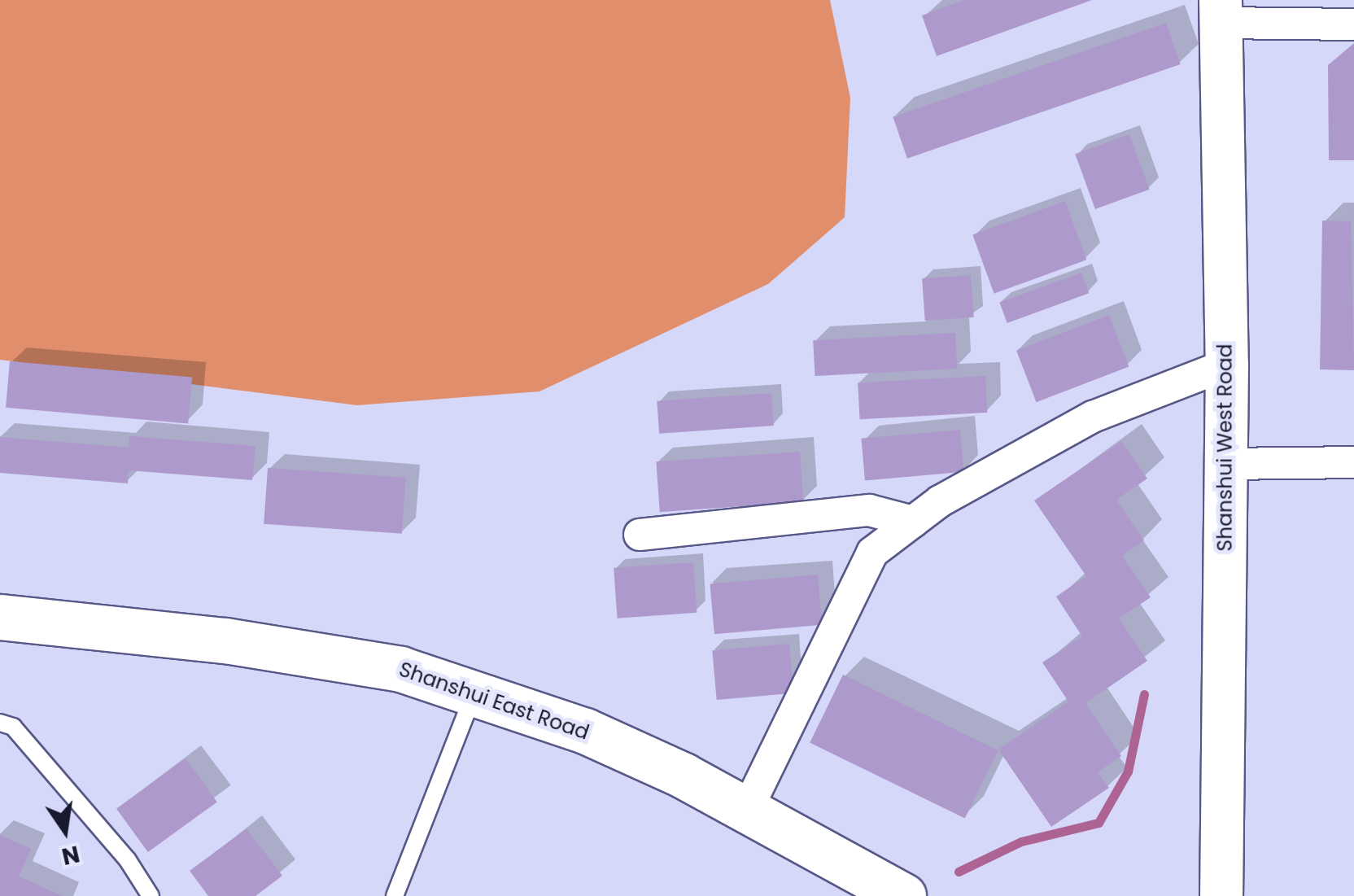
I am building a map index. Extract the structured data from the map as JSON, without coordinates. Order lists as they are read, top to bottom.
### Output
{
  "streets": {
    "highway": ["Shanshui East Road"],
    "street": ["Shanshui West Road"]
  },
  "north": "bottom"
}
